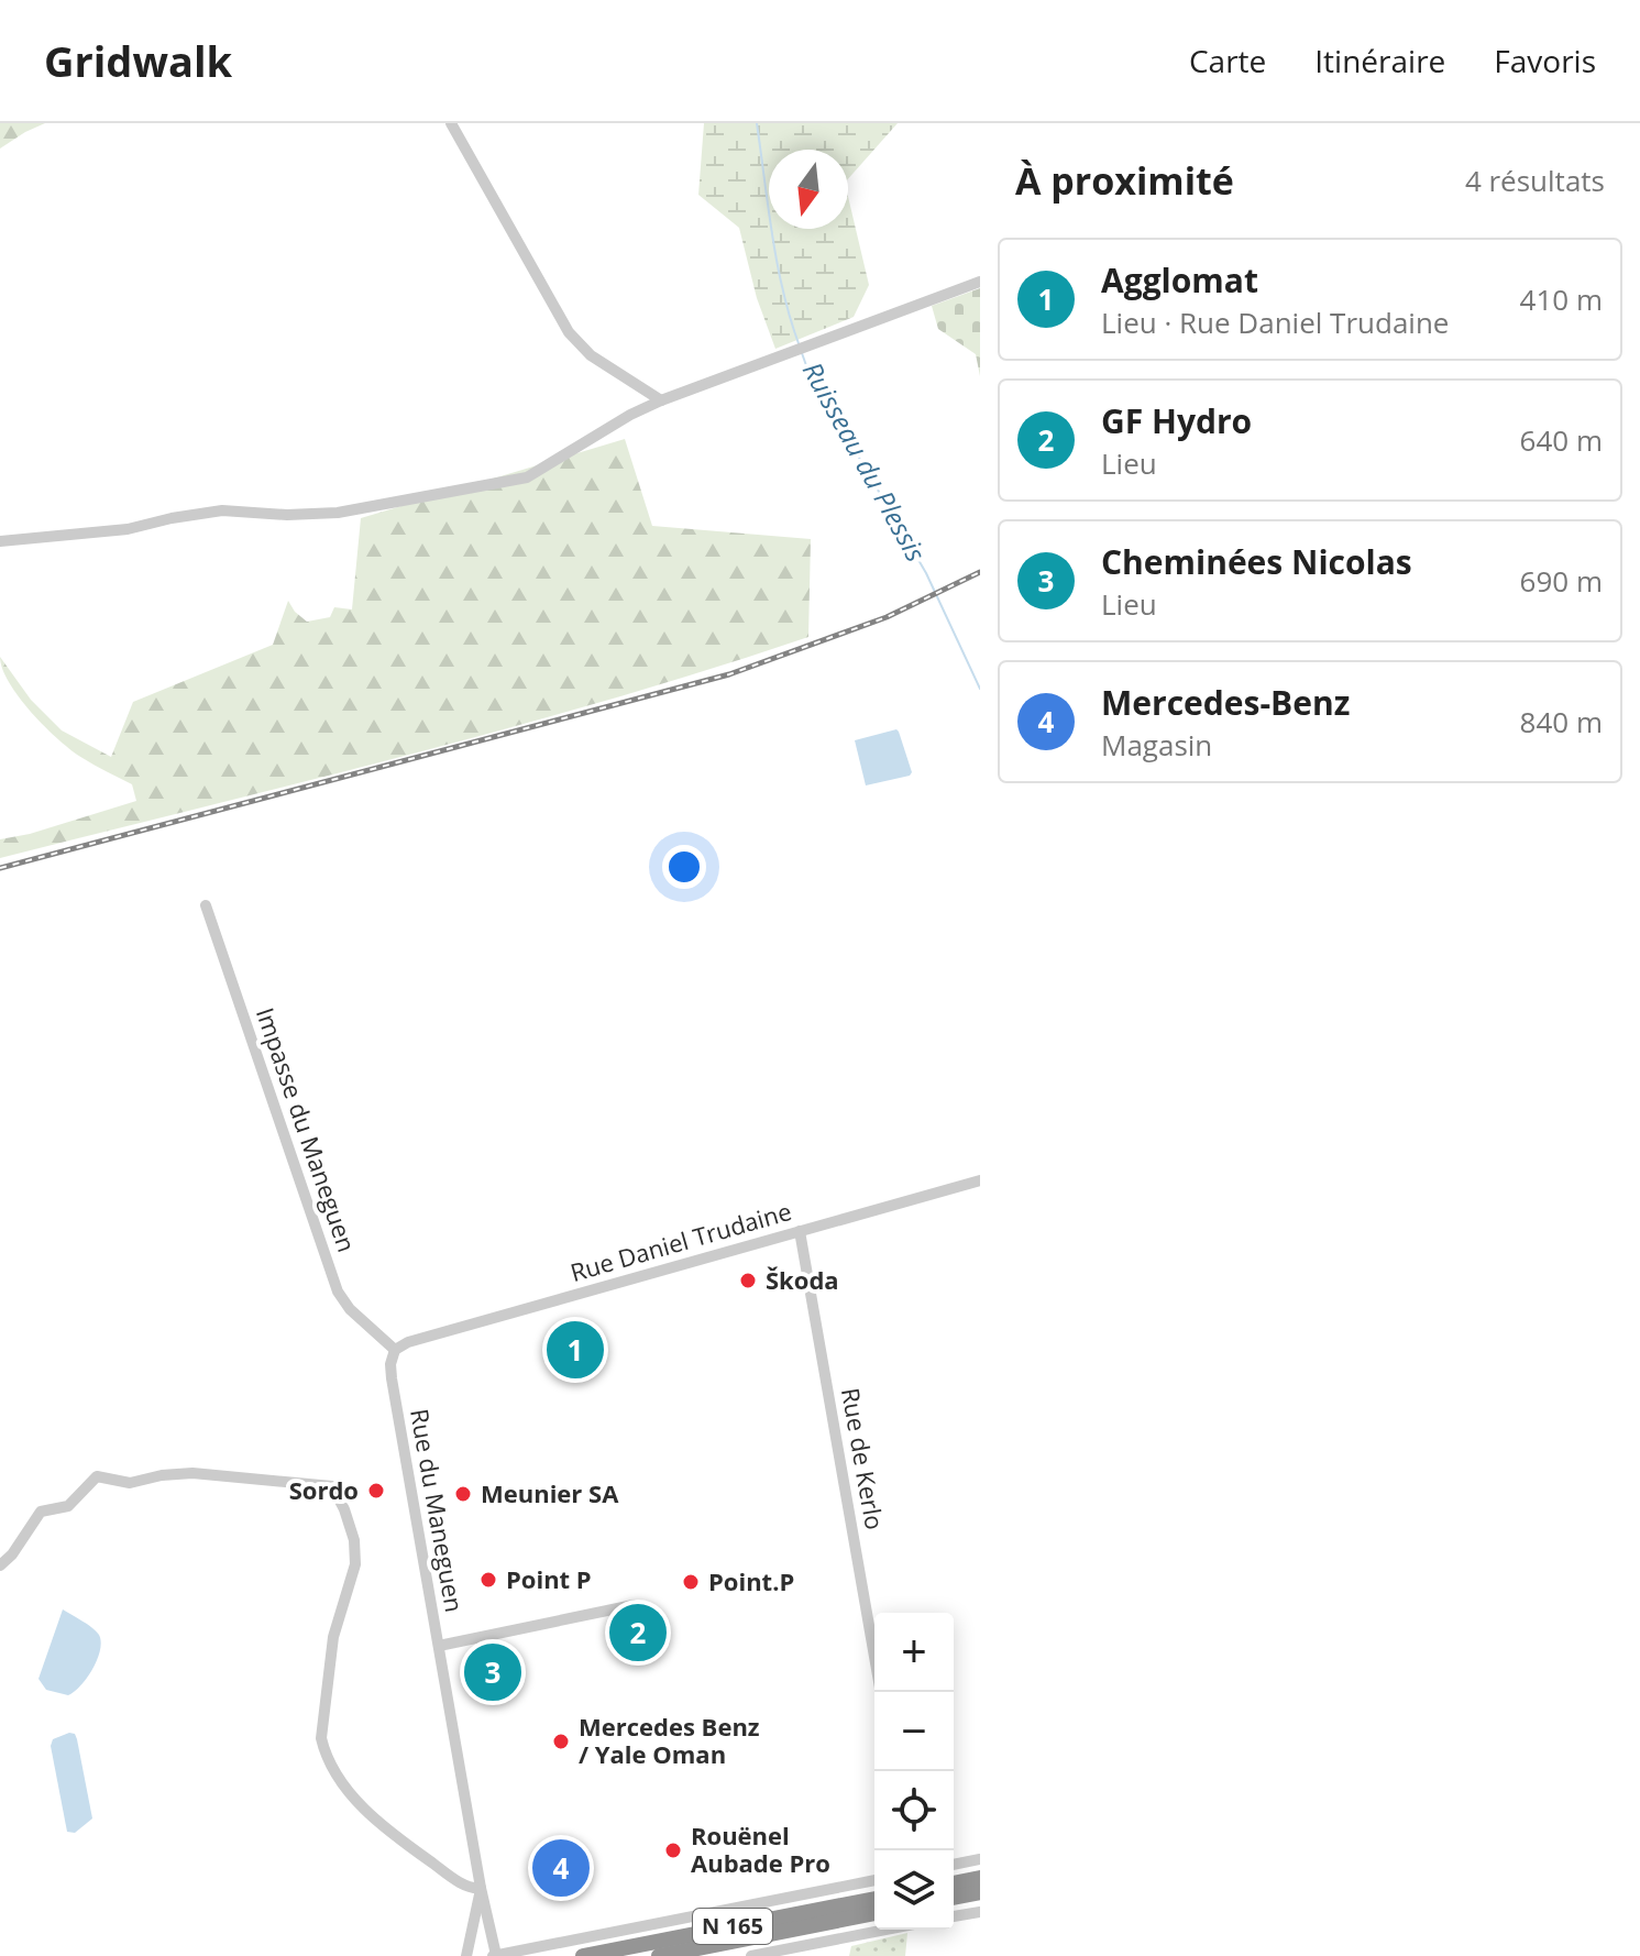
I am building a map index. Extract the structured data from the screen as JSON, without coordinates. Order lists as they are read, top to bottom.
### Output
{
  "streets": {
    "highway": ["N 165"],
    "street": [
      "Impasse du Maneguen",
      "Rue Daniel Trudaine",
      "Rue de Kerlo",
      "Rue du Maneguen"
    ]
  },
  "crossings": [
    ["Impasse du Maneguen", "Rue Daniel Trudaine"],
    ["Impasse du Maneguen", "Rue du Maneguen"],
    ["Rue Daniel Trudaine", "Rue de Kerlo"],
    ["Rue Daniel Trudaine", "Rue du Maneguen"]
  ],
  "water": ["Ruisseau du Plessis"],
  "places": [
    "Škoda",
    "Sordo",
    "Meunier SA",
    "Point P",
    "Point.P",
    "Mercedes Benz / Yale Oman",
    "Rouënel Aubade Pro"
  ],
  "north": "bottom",
  "page": {
    "header": "Gridwalk",
    "nav": ["Carte", "Itinéraire", "Favoris"],
    "heading": ["À proximité", "4 résultats"],
    "list": [
      {
        "mark": "1",
        "name": "Agglomat",
        "note": "Lieu · Rue Daniel Trudaine",
        "value": "410 m"
      },
      {
        "mark": "2",
        "name": "GF Hydro",
        "note": "Lieu",
        "value": "640 m"
      },
      {
        "mark": "3",
        "name": "Cheminées Nicolas",
        "note": "Lieu",
        "value": "690 m"
      },
      {
        "mark": "4",
        "name": "Mercedes-Benz",
        "note": "Magasin",
        "value": "840 m"
      }
    ],
    "pins": [
      "1",
      "2",
      "3",
      "4"
    ],
    "map_buttons": ["+", "−"]
  }
}
